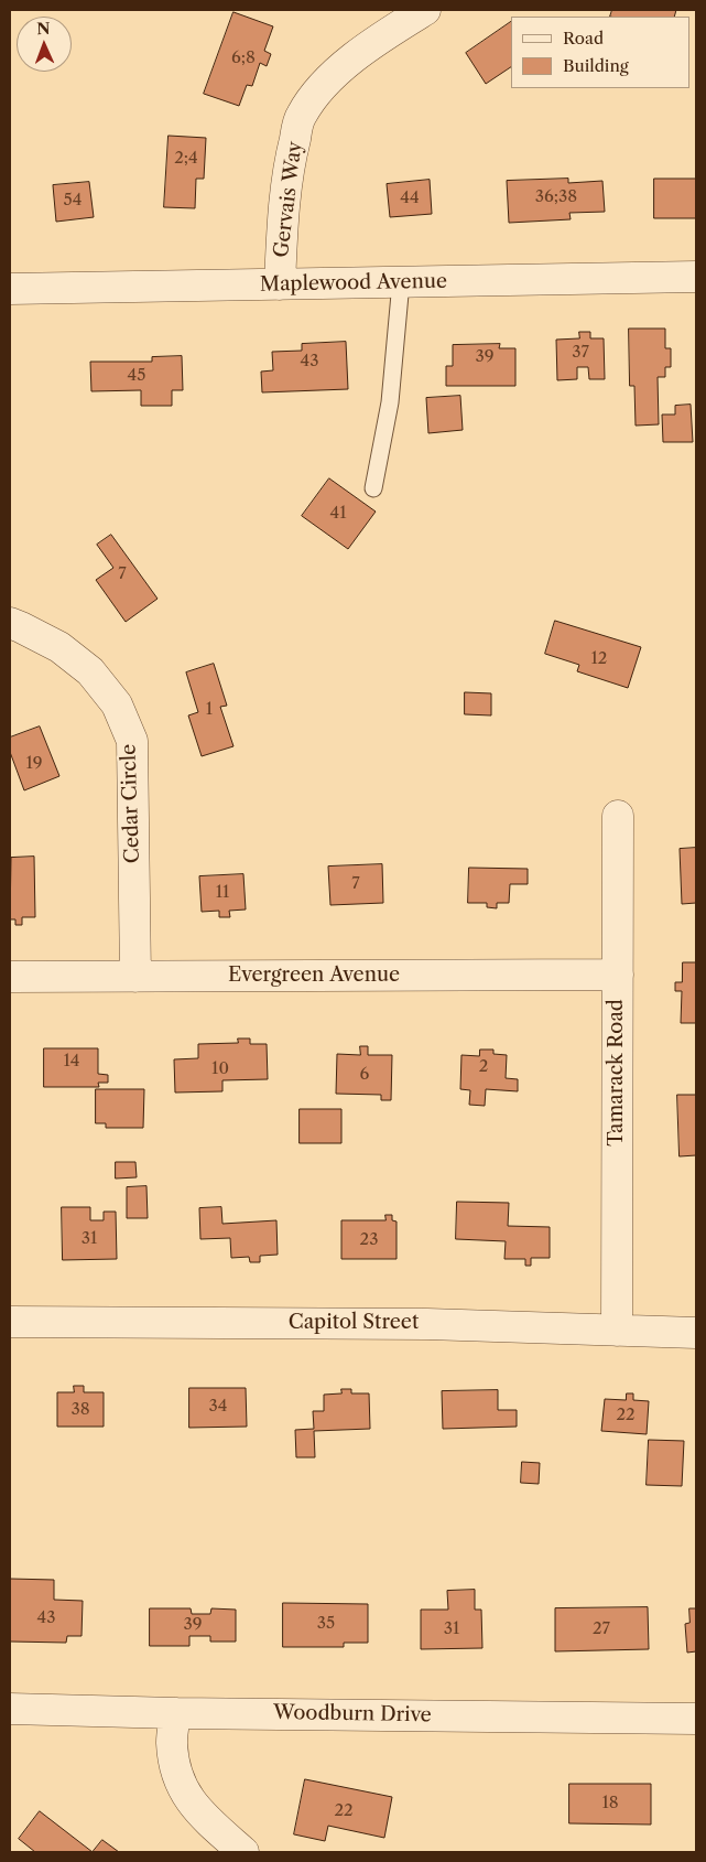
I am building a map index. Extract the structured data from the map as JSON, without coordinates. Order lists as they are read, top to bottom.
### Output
{
  "streets": {
    "street": [
      "Gervais Way",
      "Maplewood Avenue",
      "Cedar Circle",
      "Evergreen Avenue",
      "Tamarack Road",
      "Capitol Street",
      "Woodburn Drive"
    ]
  },
  "crossings": [
    ["Gervais Way", "Maplewood Avenue"],
    ["Cedar Circle", "Evergreen Avenue"],
    ["Evergreen Avenue", "Tamarack Road"],
    ["Tamarack Road", "Capitol Street"]
  ],
  "house_numbers": [
    "6;8",
    "2;4",
    "36;38",
    "44",
    "54",
    "37",
    "39",
    "43",
    "45",
    "41",
    "7",
    "12",
    "1",
    "19",
    "7",
    "11",
    "14",
    "2",
    "10",
    "6",
    "31",
    "23",
    "34",
    "38",
    "22",
    "43",
    "35",
    "39",
    "31",
    "27",
    "18",
    "22"
  ],
  "legend": ["Road", "Building"],
  "north": "top"
}
